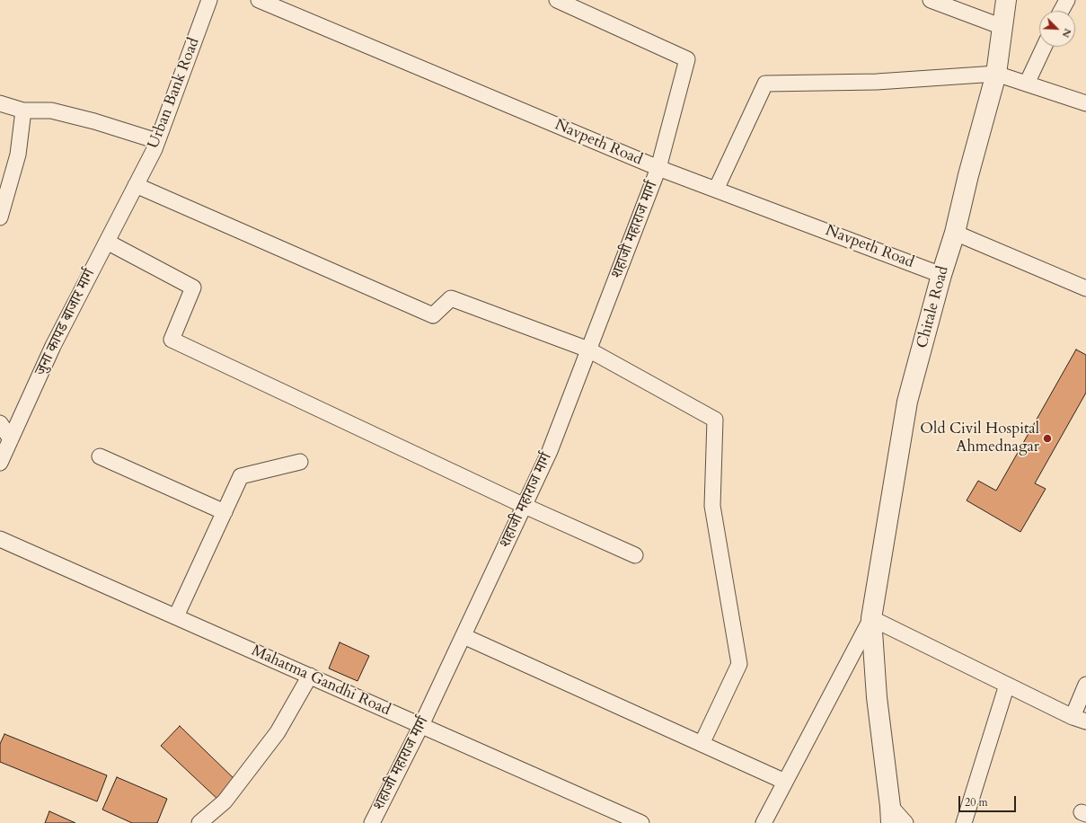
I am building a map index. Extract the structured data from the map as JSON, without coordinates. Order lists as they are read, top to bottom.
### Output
{
  "streets": {
    "street": [
      "Urban Bank Road",
      "Navpeth Road",
      "शहाजी महाराज मार्ग",
      "Chitale Road",
      "जुना कापड बाजार मार्ग",
      "Mahatma Gandhi Road"
    ]
  },
  "crossings": [
    ["Urban Bank Road", "जुना कापड बाजार मार्ग"],
    ["Navpeth Road", "शहाजी महाराज मार्ग"],
    ["Navpeth Road", "Chitale Road"],
    ["शहाजी महाराज मार्ग", "Mahatma Gandhi Road"]
  ],
  "places": ["Old Civil Hospital Ahmednagar"],
  "scale_bar": "20 m",
  "north": "bottom right"
}
